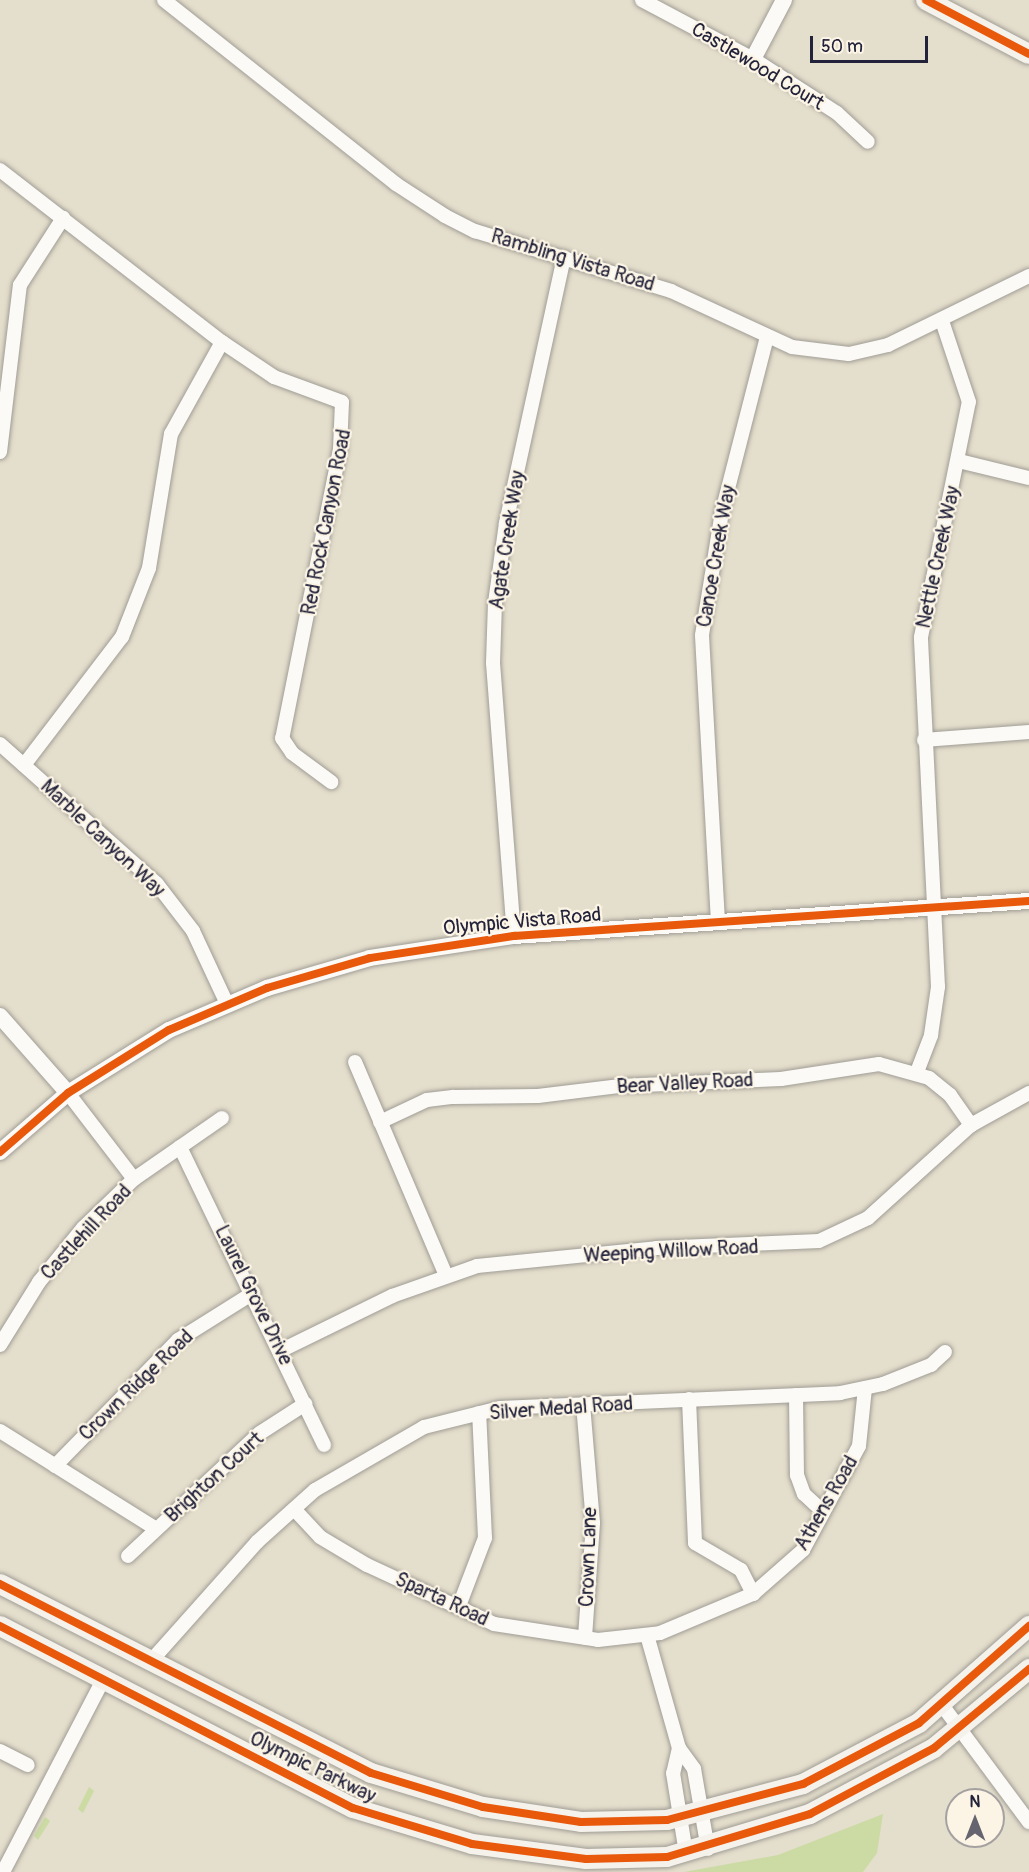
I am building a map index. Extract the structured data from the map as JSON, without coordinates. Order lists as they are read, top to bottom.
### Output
{
  "streets": {
    "main road": ["Olympic Parkway"],
    "street": [
      "Castlewood Court",
      "Rambling Vista Road",
      "Red Rock Canyon Road",
      "Agate Creek Way",
      "Canoe Creek Way",
      "Nettle Creek Way",
      "Marble Canyon Way",
      "Olympic Vista Road",
      "Bear Valley Road",
      "Castlehill Road",
      "Weeping Willow Road",
      "Laurel Grove Drive",
      "Crown Ridge Road",
      "Silver Medal Road",
      "Brighton Court",
      "Athens Road",
      "Crown Lane",
      "Sparta Road"
    ]
  },
  "crossings": [
    ["Rambling Vista Road", "Agate Creek Way"],
    ["Rambling Vista Road", "Canoe Creek Way"],
    ["Rambling Vista Road", "Nettle Creek Way"],
    ["Agate Creek Way", "Olympic Vista Road"],
    ["Canoe Creek Way", "Olympic Vista Road"],
    ["Nettle Creek Way", "Olympic Vista Road"],
    ["Nettle Creek Way", "Bear Valley Road"],
    ["Marble Canyon Way", "Olympic Vista Road"],
    ["Bear Valley Road", "Weeping Willow Road"],
    ["Castlehill Road", "Laurel Grove Drive"],
    ["Weeping Willow Road", "Laurel Grove Drive"],
    ["Laurel Grove Drive", "Crown Ridge Road"],
    ["Laurel Grove Drive", "Brighton Court"],
    ["Silver Medal Road", "Athens Road"],
    ["Silver Medal Road", "Crown Lane"],
    ["Silver Medal Road", "Sparta Road"],
    ["Silver Medal Road", "Olympic Parkway"],
    ["Athens Road", "Sparta Road"],
    ["Crown Lane", "Sparta Road"]
  ],
  "scale_bar": "50 m",
  "north": "top"
}
